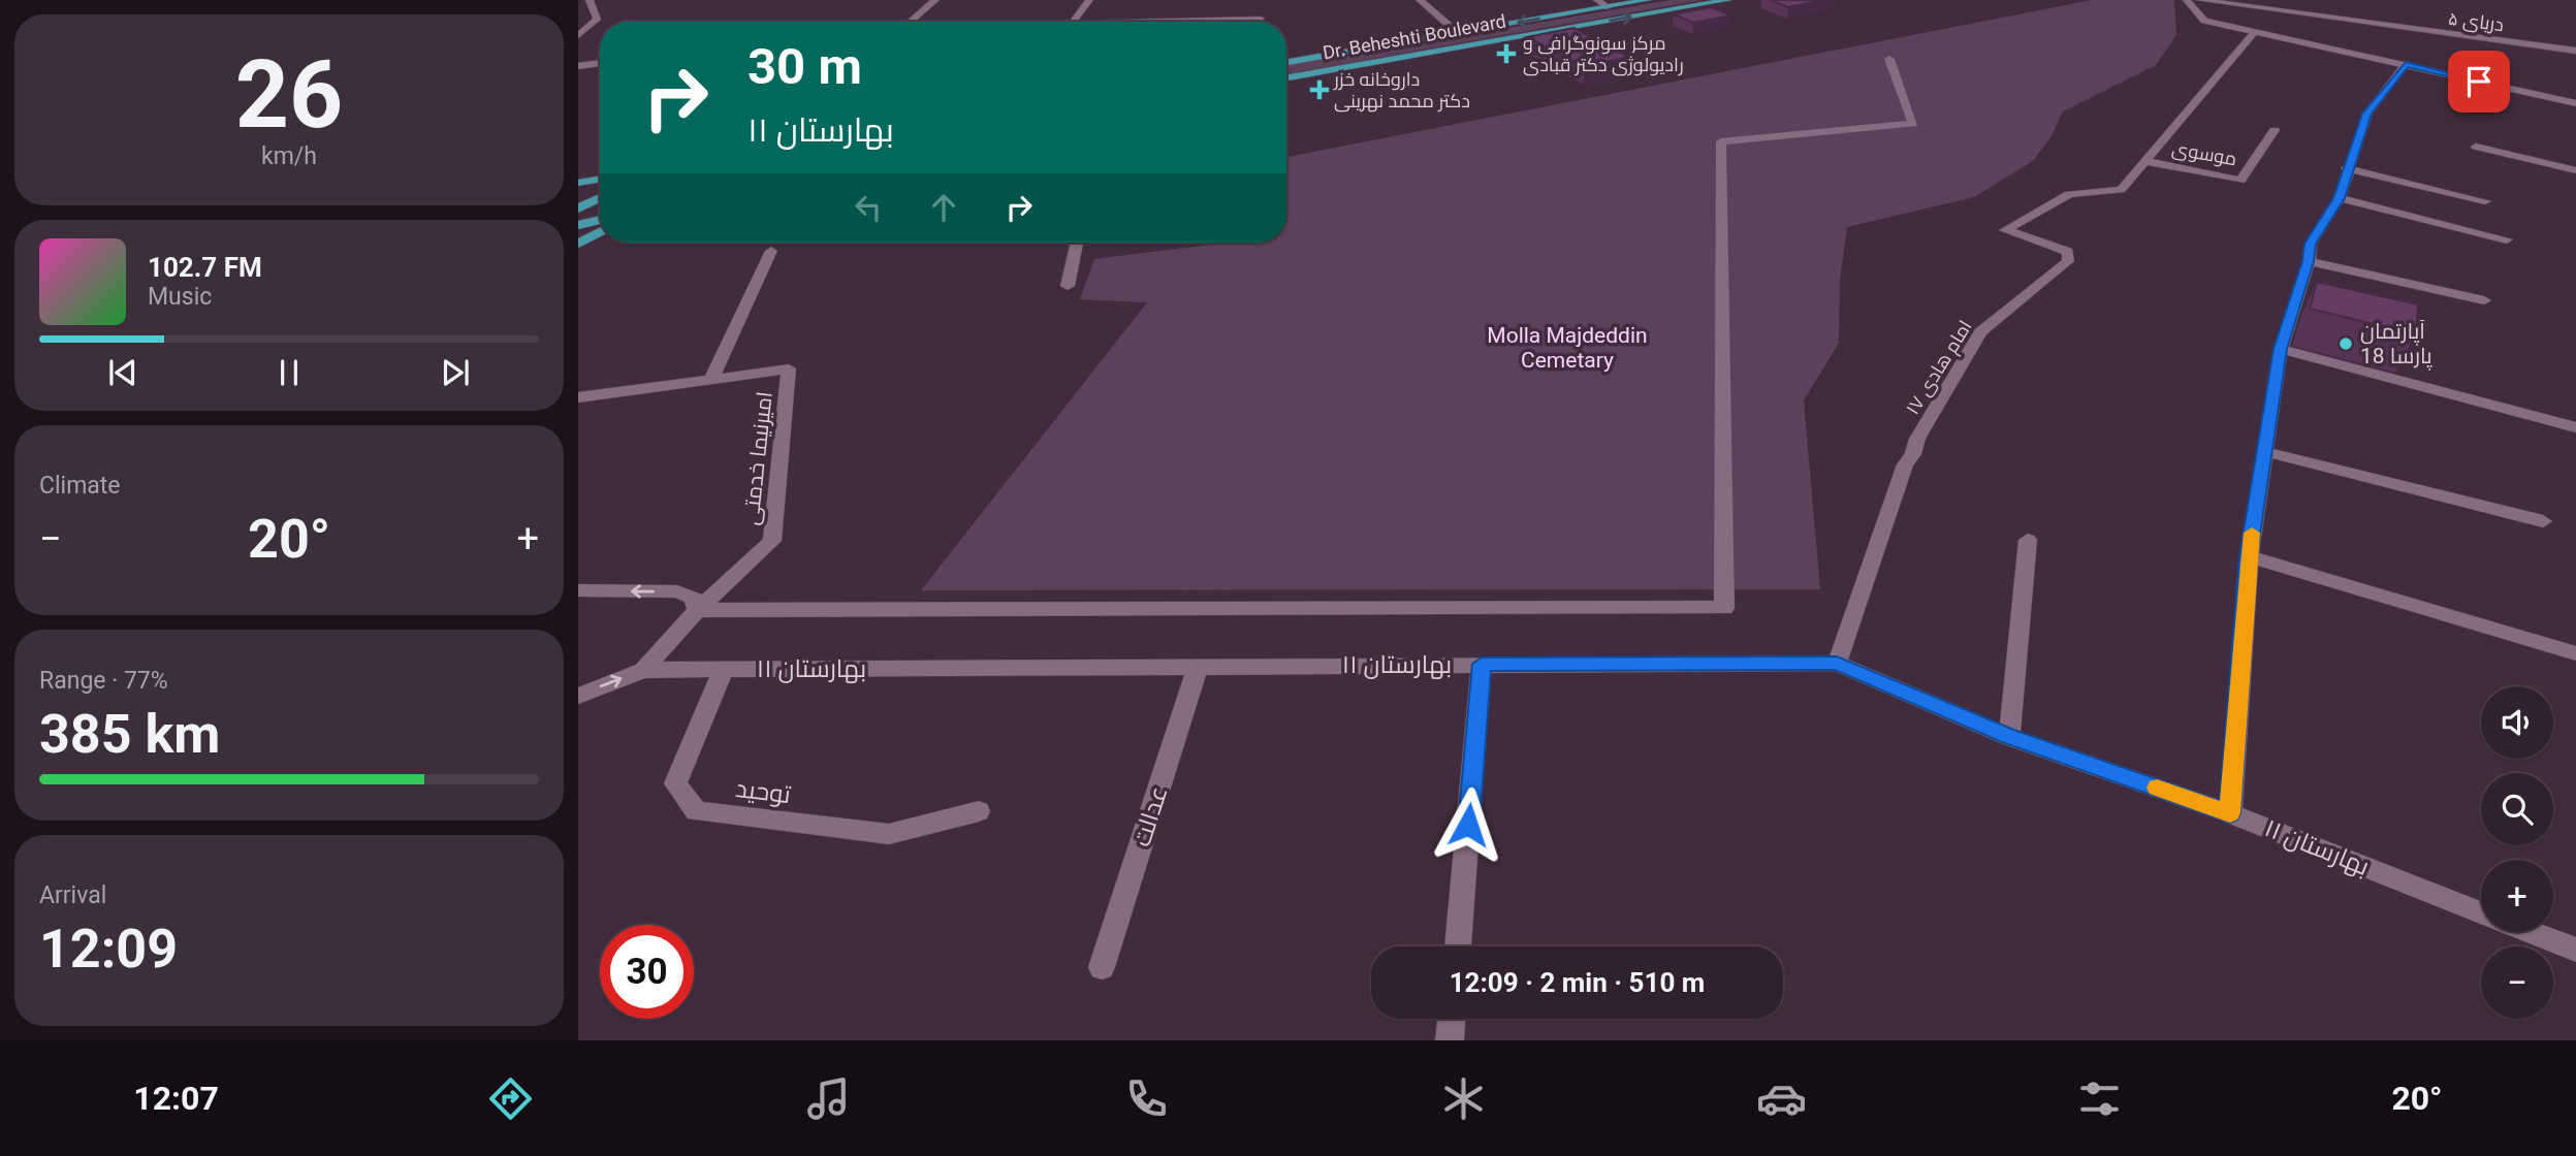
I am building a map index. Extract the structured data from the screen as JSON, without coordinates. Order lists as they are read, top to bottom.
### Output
{
  "streets": {
    "main road": ["Dr. Beheshti Boulevard"],
    "street": [
      "دریای ۵",
      "موسوی",
      "امام هادی ۱۷",
      "امیرنیما خدمتی",
      "بهارستان ۱۱",
      "توحید",
      "عدالت"
    ]
  },
  "crossings": [
    ["موسوی", "امام هادی ۱۷"],
    ["امام هادی ۱۷", "بهارستان ۱۱"],
    ["بهارستان ۱۱", "توحید"],
    ["بهارستان ۱۱", "عدالت"]
  ],
  "parks": ["Molla Majdeddin Cemetary"],
  "places": {
    "health": ["مركز سونوگرافی و راديولوژی دكتر قبادی", "داروخانه خزر دکتر محمد نهرینی"],
    "other": ["آپارتمان پارسا 18"]
  },
  "page": {
    "tile": [
      ["26", "km/h"],
      "Climate",
      ["Range · 77%", "385 km"],
      ["Arrival", "12:09"]
    ],
    "turn": ["30 m", "بهارستان ۱۱"],
    "song": ["102.7 FM", "Music"],
    "heat": ["−", "20°", "+"],
    "map_buttons": ["+", "−"],
    "limit": "30",
    "trip": "12:09 · 2 min · 510 m",
    "tabs": ["12:07", "20°"]
  }
}
